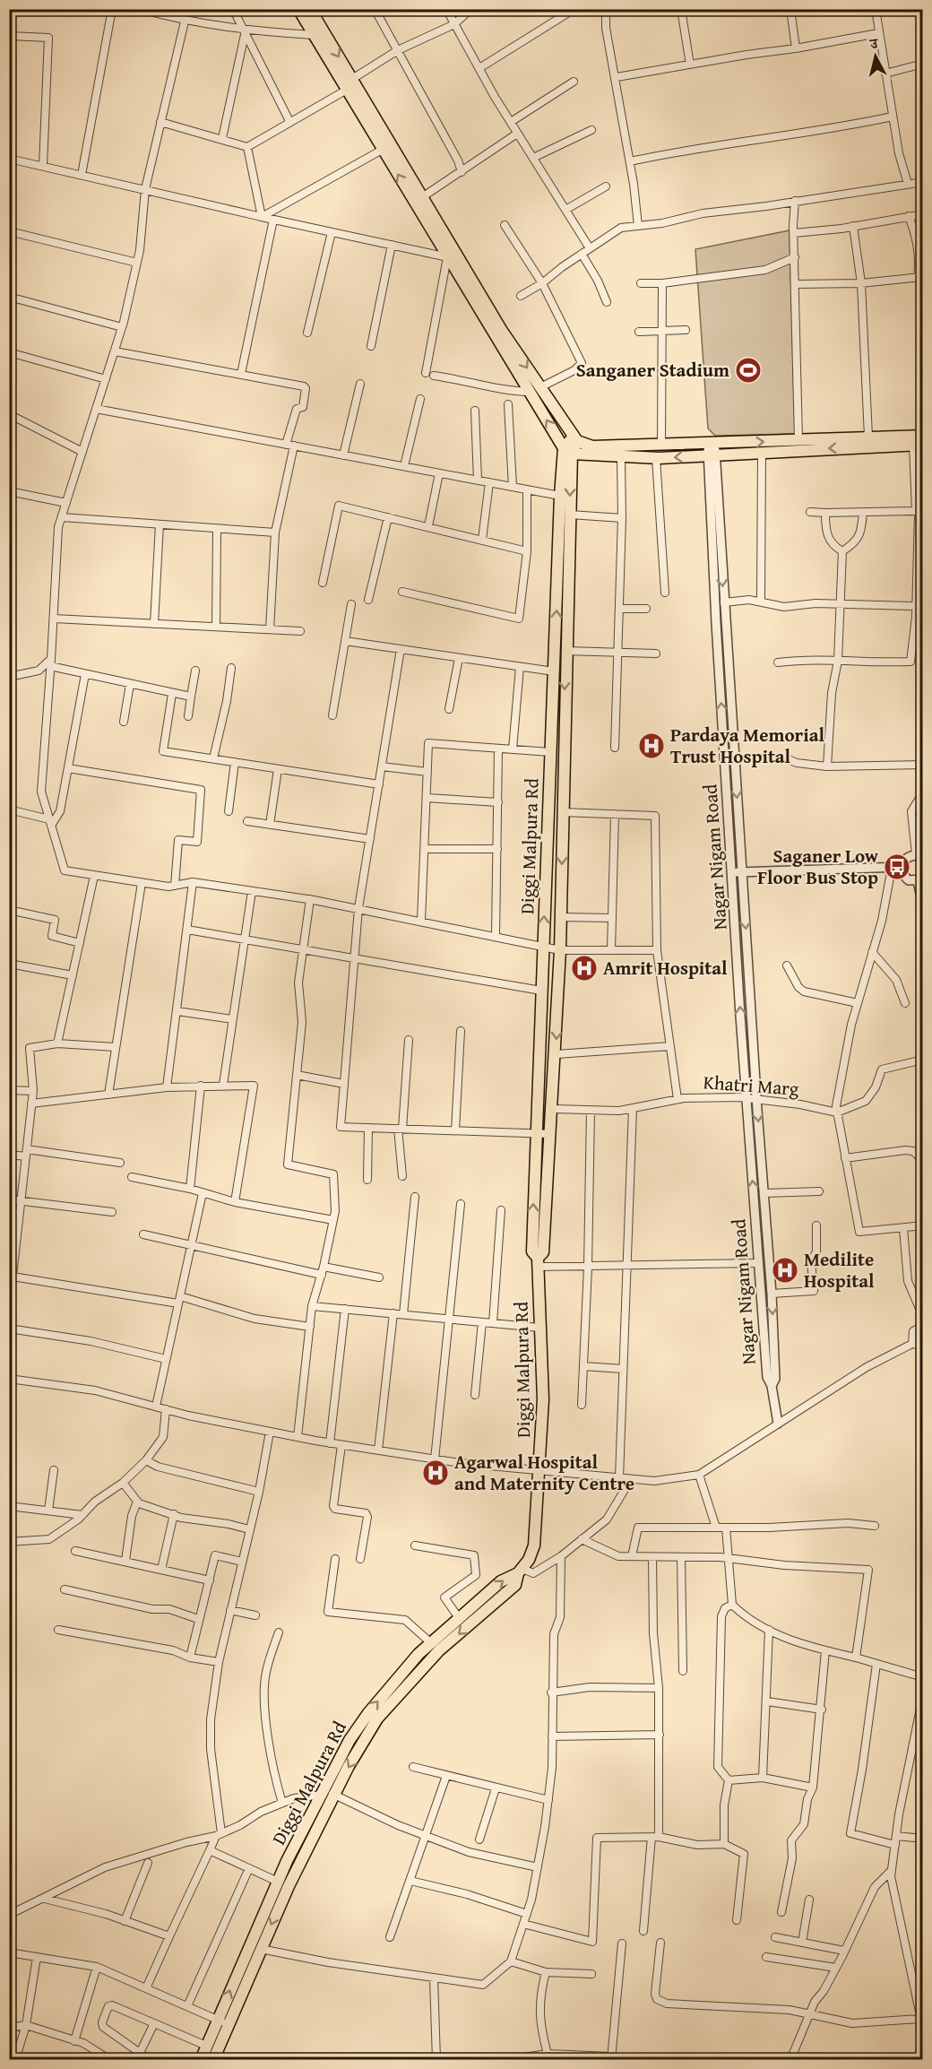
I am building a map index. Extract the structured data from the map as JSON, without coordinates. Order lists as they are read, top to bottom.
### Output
{
  "streets": {
    "main road": ["Diggi Malpura Rd"],
    "street": ["Nagar Nigam Road", "Khatri Marg"]
  },
  "crossings": [
    ["Diggi Malpura Rd", "Khatri Marg"],
    ["Nagar Nigam Road", "Khatri Marg"]
  ],
  "places": {
    "sports": ["Sanganer Stadium"],
    "hospital": [
      "Pardaya Memorial Trust Hospital",
      "Amrit Hospital",
      "Medilite Hospital",
      "Agarwal Hospital and Maternity Centre"
    ],
    "bus stop": ["Saganer Low Floor Bus Stop"]
  },
  "north": "top"
}
